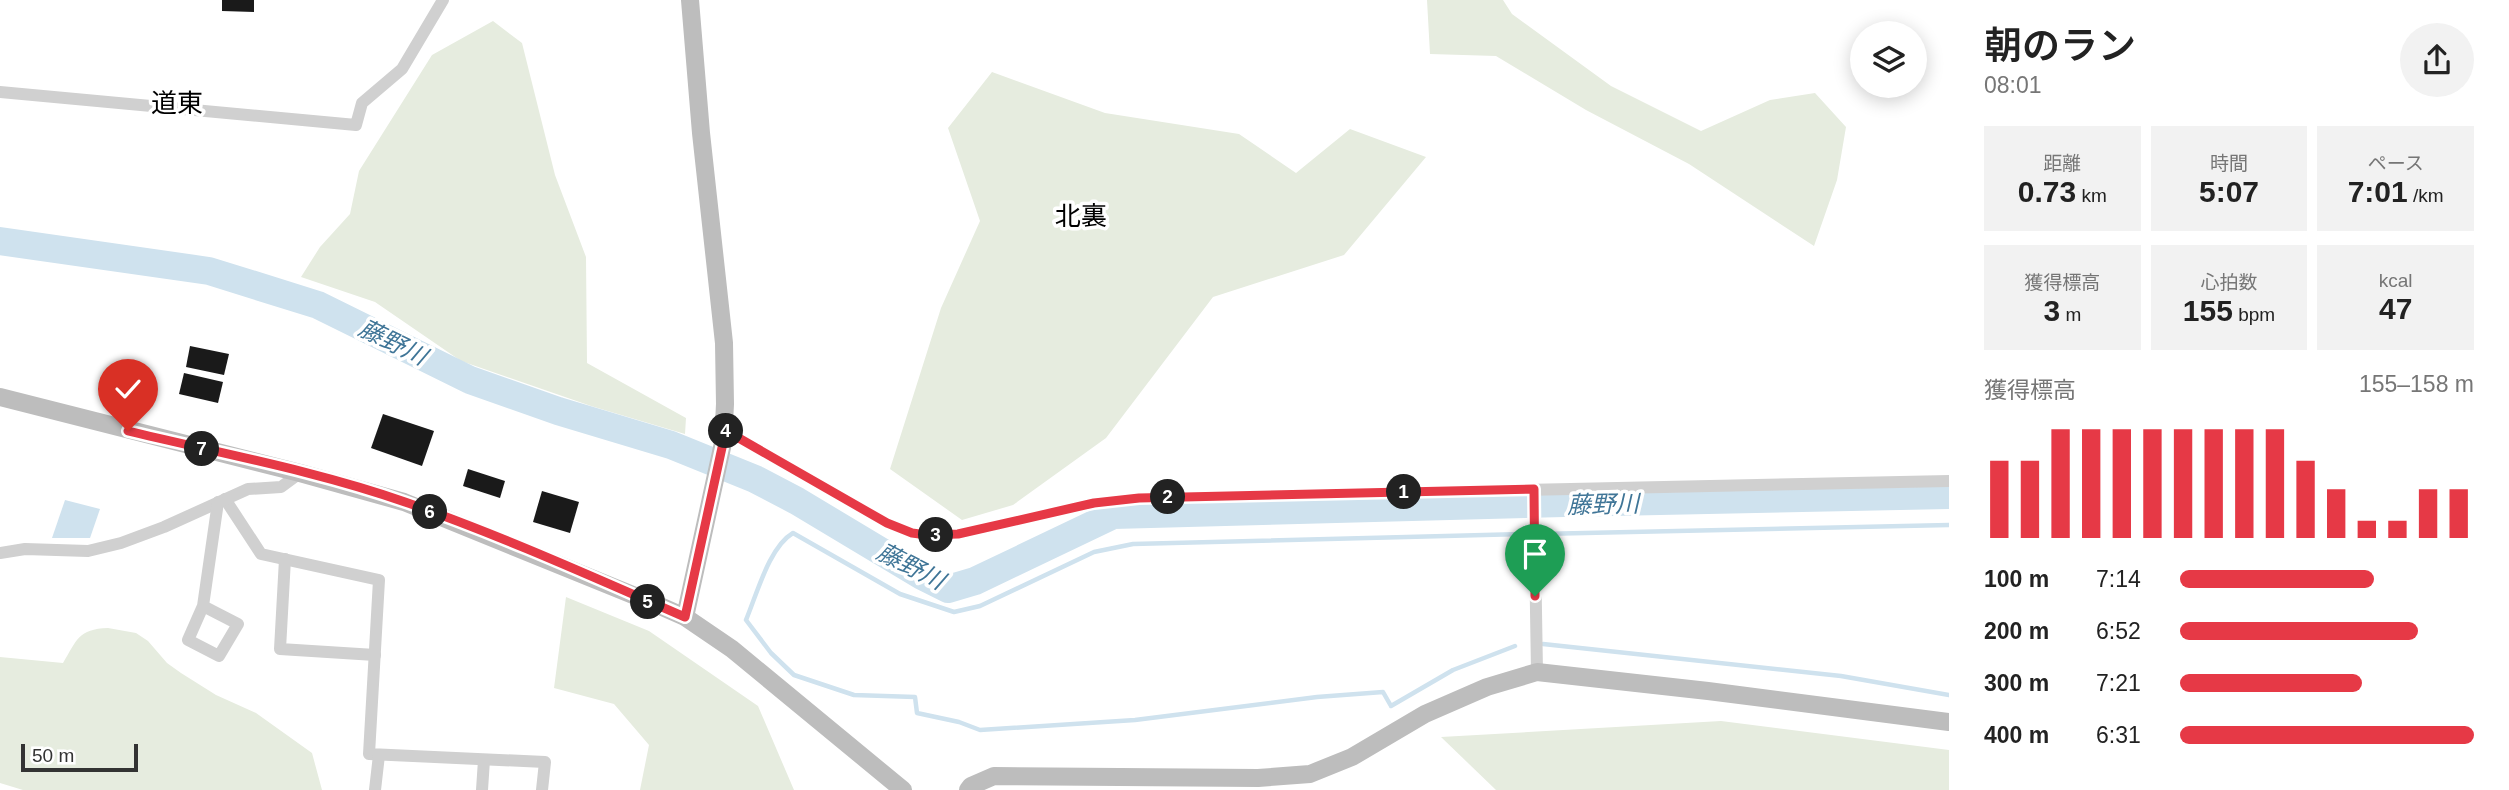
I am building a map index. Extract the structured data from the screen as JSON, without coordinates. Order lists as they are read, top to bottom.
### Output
{
  "districts": ["道東", "北裏"],
  "water": ["藤野川"],
  "scale_bar": "50 m",
  "page": {
    "heading": ["朝のラン", "08:01"],
    "stats": [
      ["距離", "0.73 km"],
      ["時間", "5:07"],
      ["ペース", "7:01 /km"],
      ["獲得標高", "3 m"],
      ["心拍数", "155 bpm"],
      ["kcal", "47"]
    ],
    "chart": ["獲得標高", "155–158 m"],
    "pins": [
      "4",
      "7",
      "1",
      "2",
      "6",
      "3",
      "5"
    ],
    "list": [
      {
        "name": "100 m",
        "note": "7:14"
      },
      {
        "name": "200 m",
        "note": "6:52"
      },
      {
        "name": "300 m",
        "note": "7:21"
      },
      {
        "name": "400 m",
        "note": "6:31"
      }
    ],
    "scale": "50 m"
  }
}
